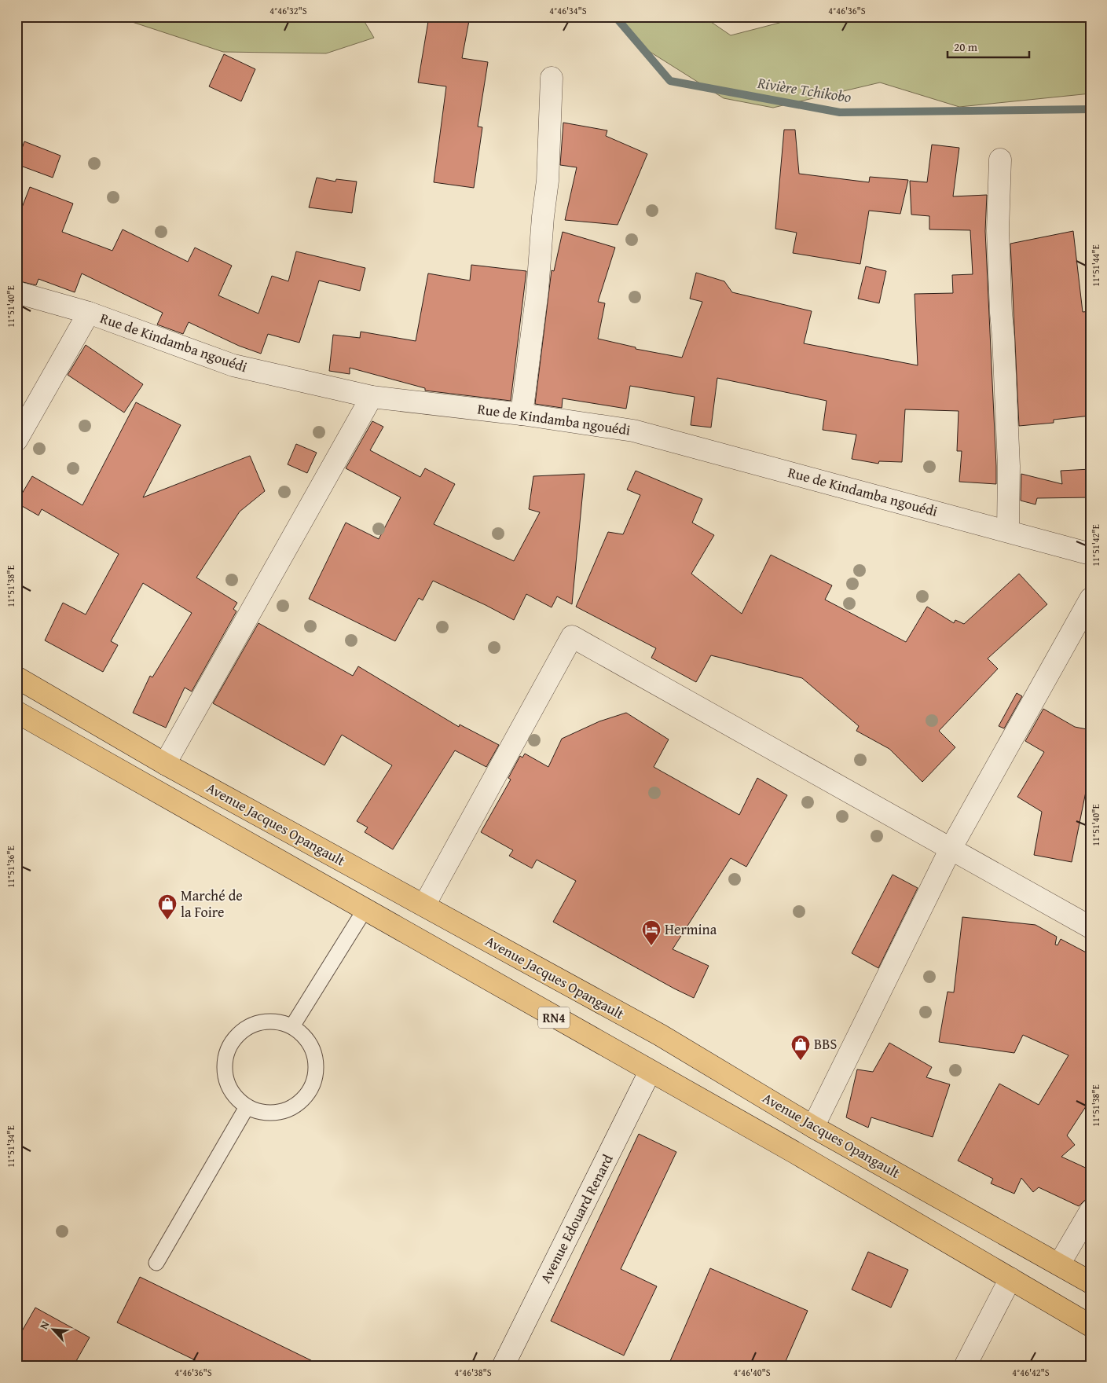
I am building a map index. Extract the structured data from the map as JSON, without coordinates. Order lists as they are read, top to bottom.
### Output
{
  "streets": {
    "highway": ["Avenue Jacques Opangault", "RN4"],
    "street": ["Rue de Kindamba ngouédi", "Avenue Edouard Renard"]
  },
  "crossings": [
    ["RN4", "Avenue Edouard Renard"]
  ],
  "water": ["Rivière Tchikobo"],
  "places": {
    "shop": ["Marché de la Foire", "BBS"],
    "hotel": ["Hermina"]
  },
  "scale_bar": "20 m",
  "north": "top left",
  "coordinates": [
    "4°46'32\"S",
    "4°46'34\"S",
    "4°46'36\"S",
    "11°51'44\"E",
    "11°51'40\"E",
    "11°51'42\"E",
    "11°51'38\"E",
    "11°51'36\"E",
    "11°51'34\"E",
    "4°46'38\"S",
    "4°46'40\"S",
    "4°46'42\"S"
  ]
}
